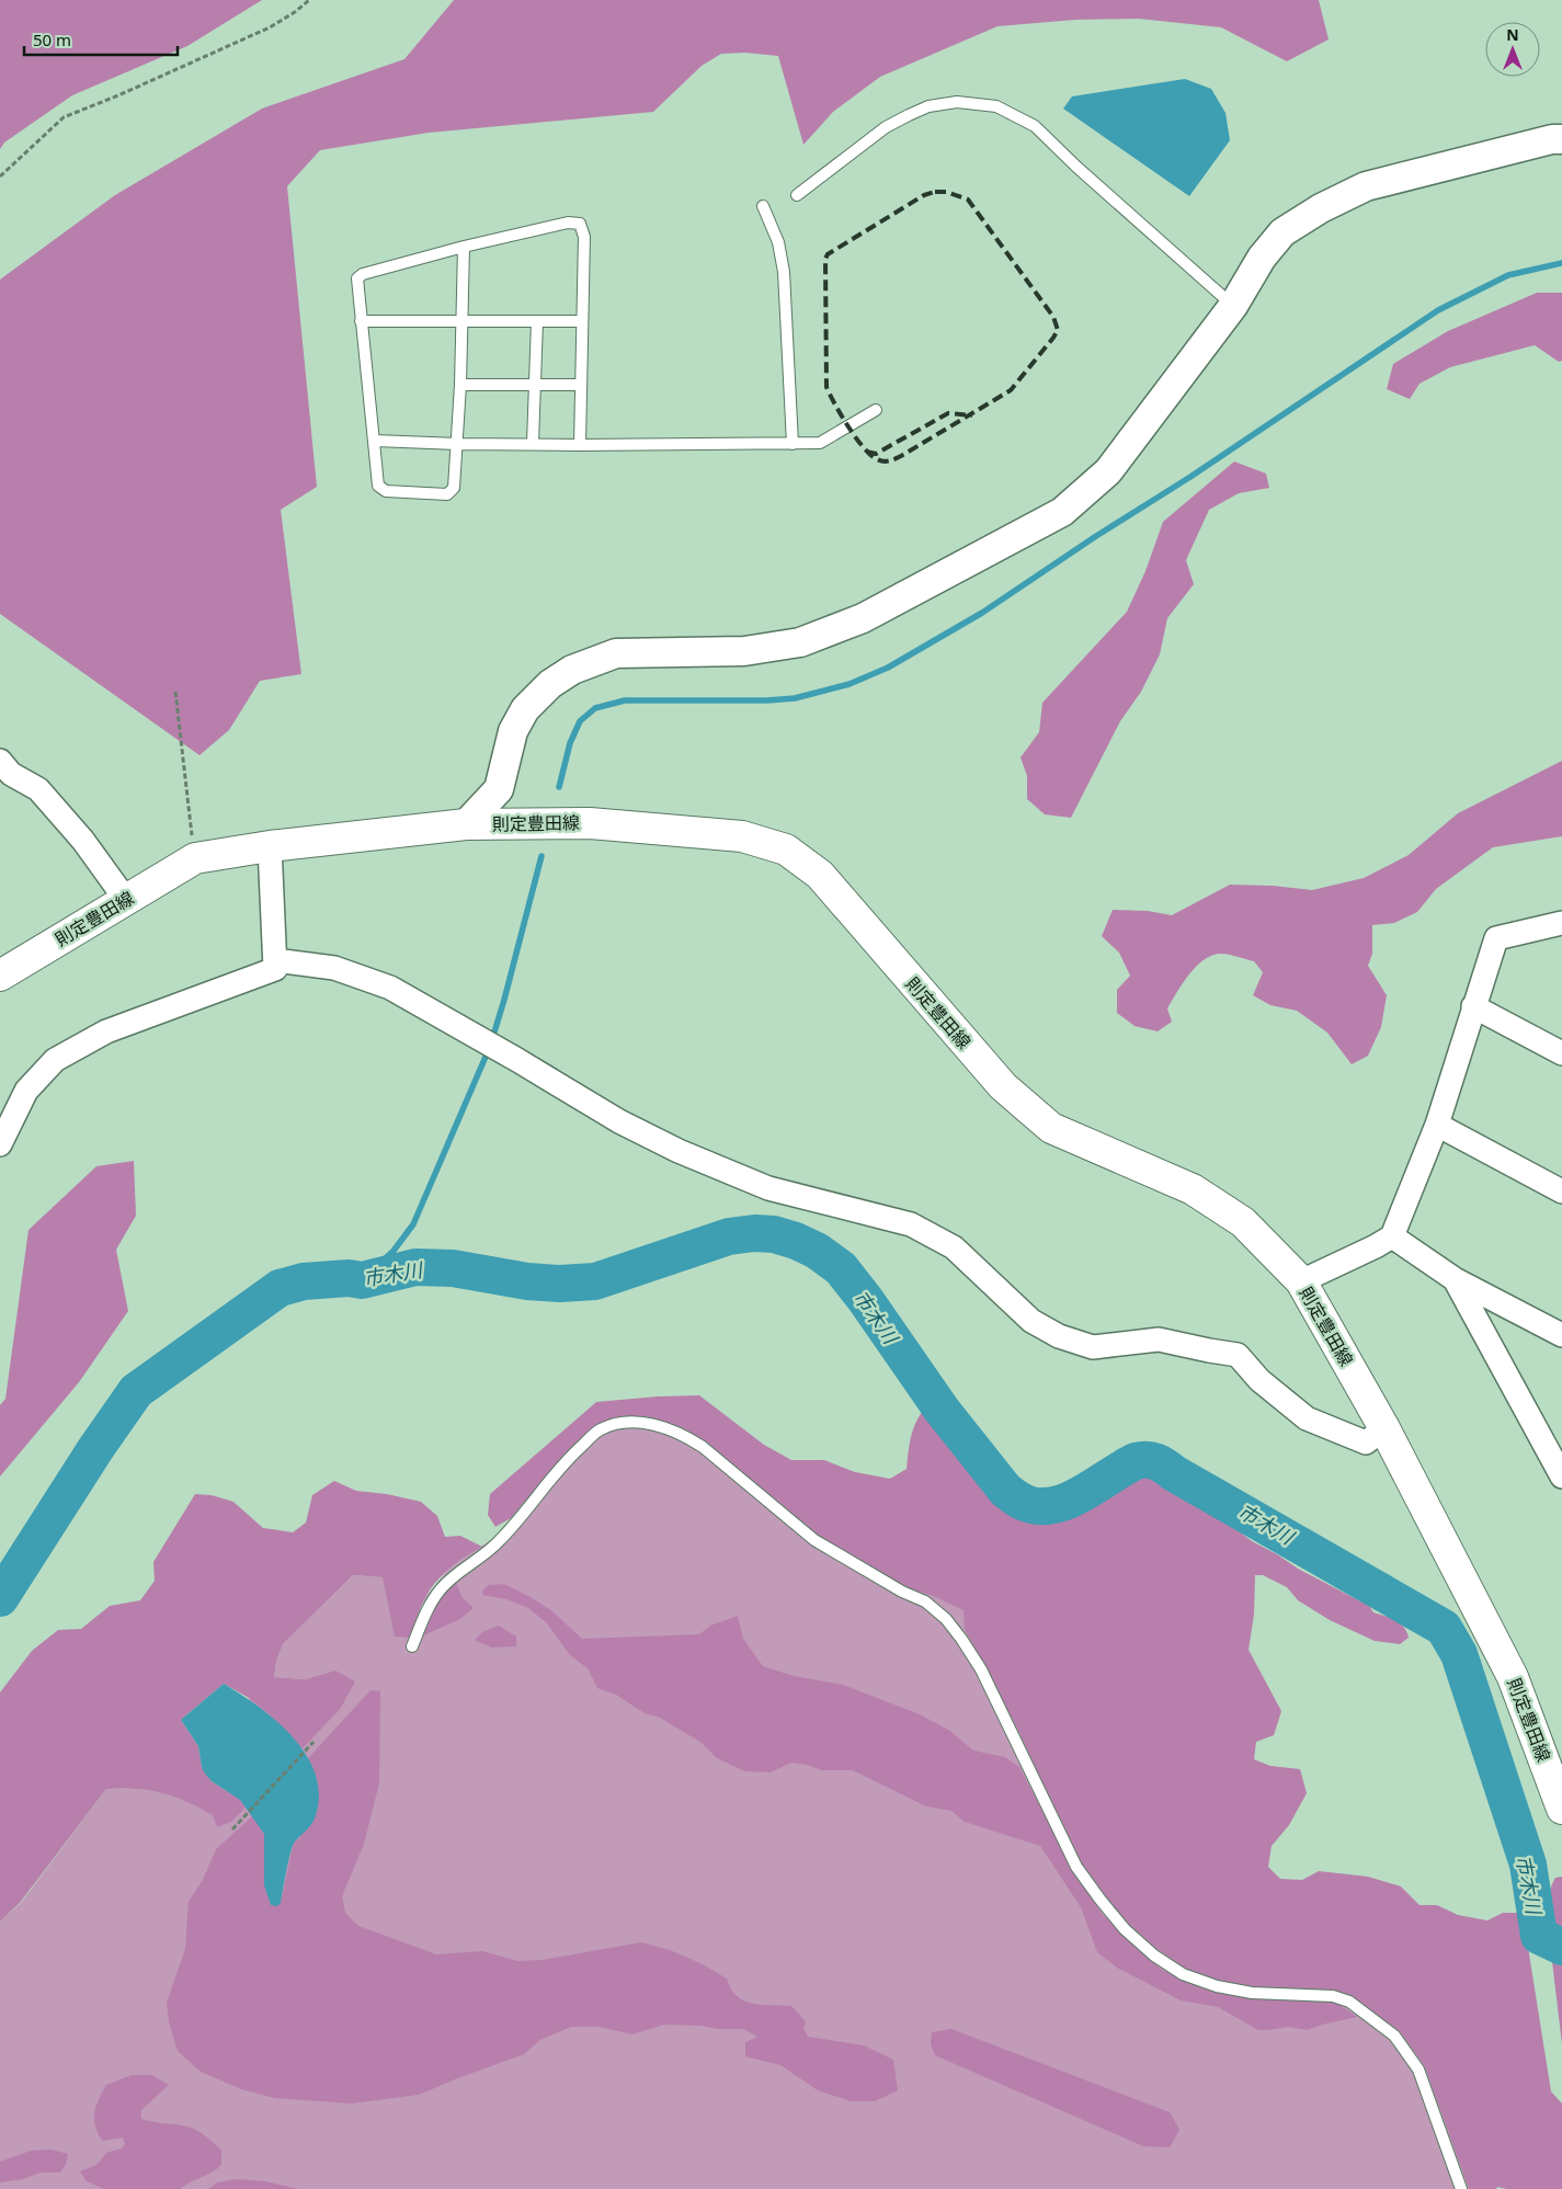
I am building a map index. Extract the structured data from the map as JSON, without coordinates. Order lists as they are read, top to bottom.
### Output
{
  "streets": {
    "main road": ["則定豊田線"]
  },
  "water": ["市木川"],
  "scale_bar": "50 m",
  "north": "top"
}
